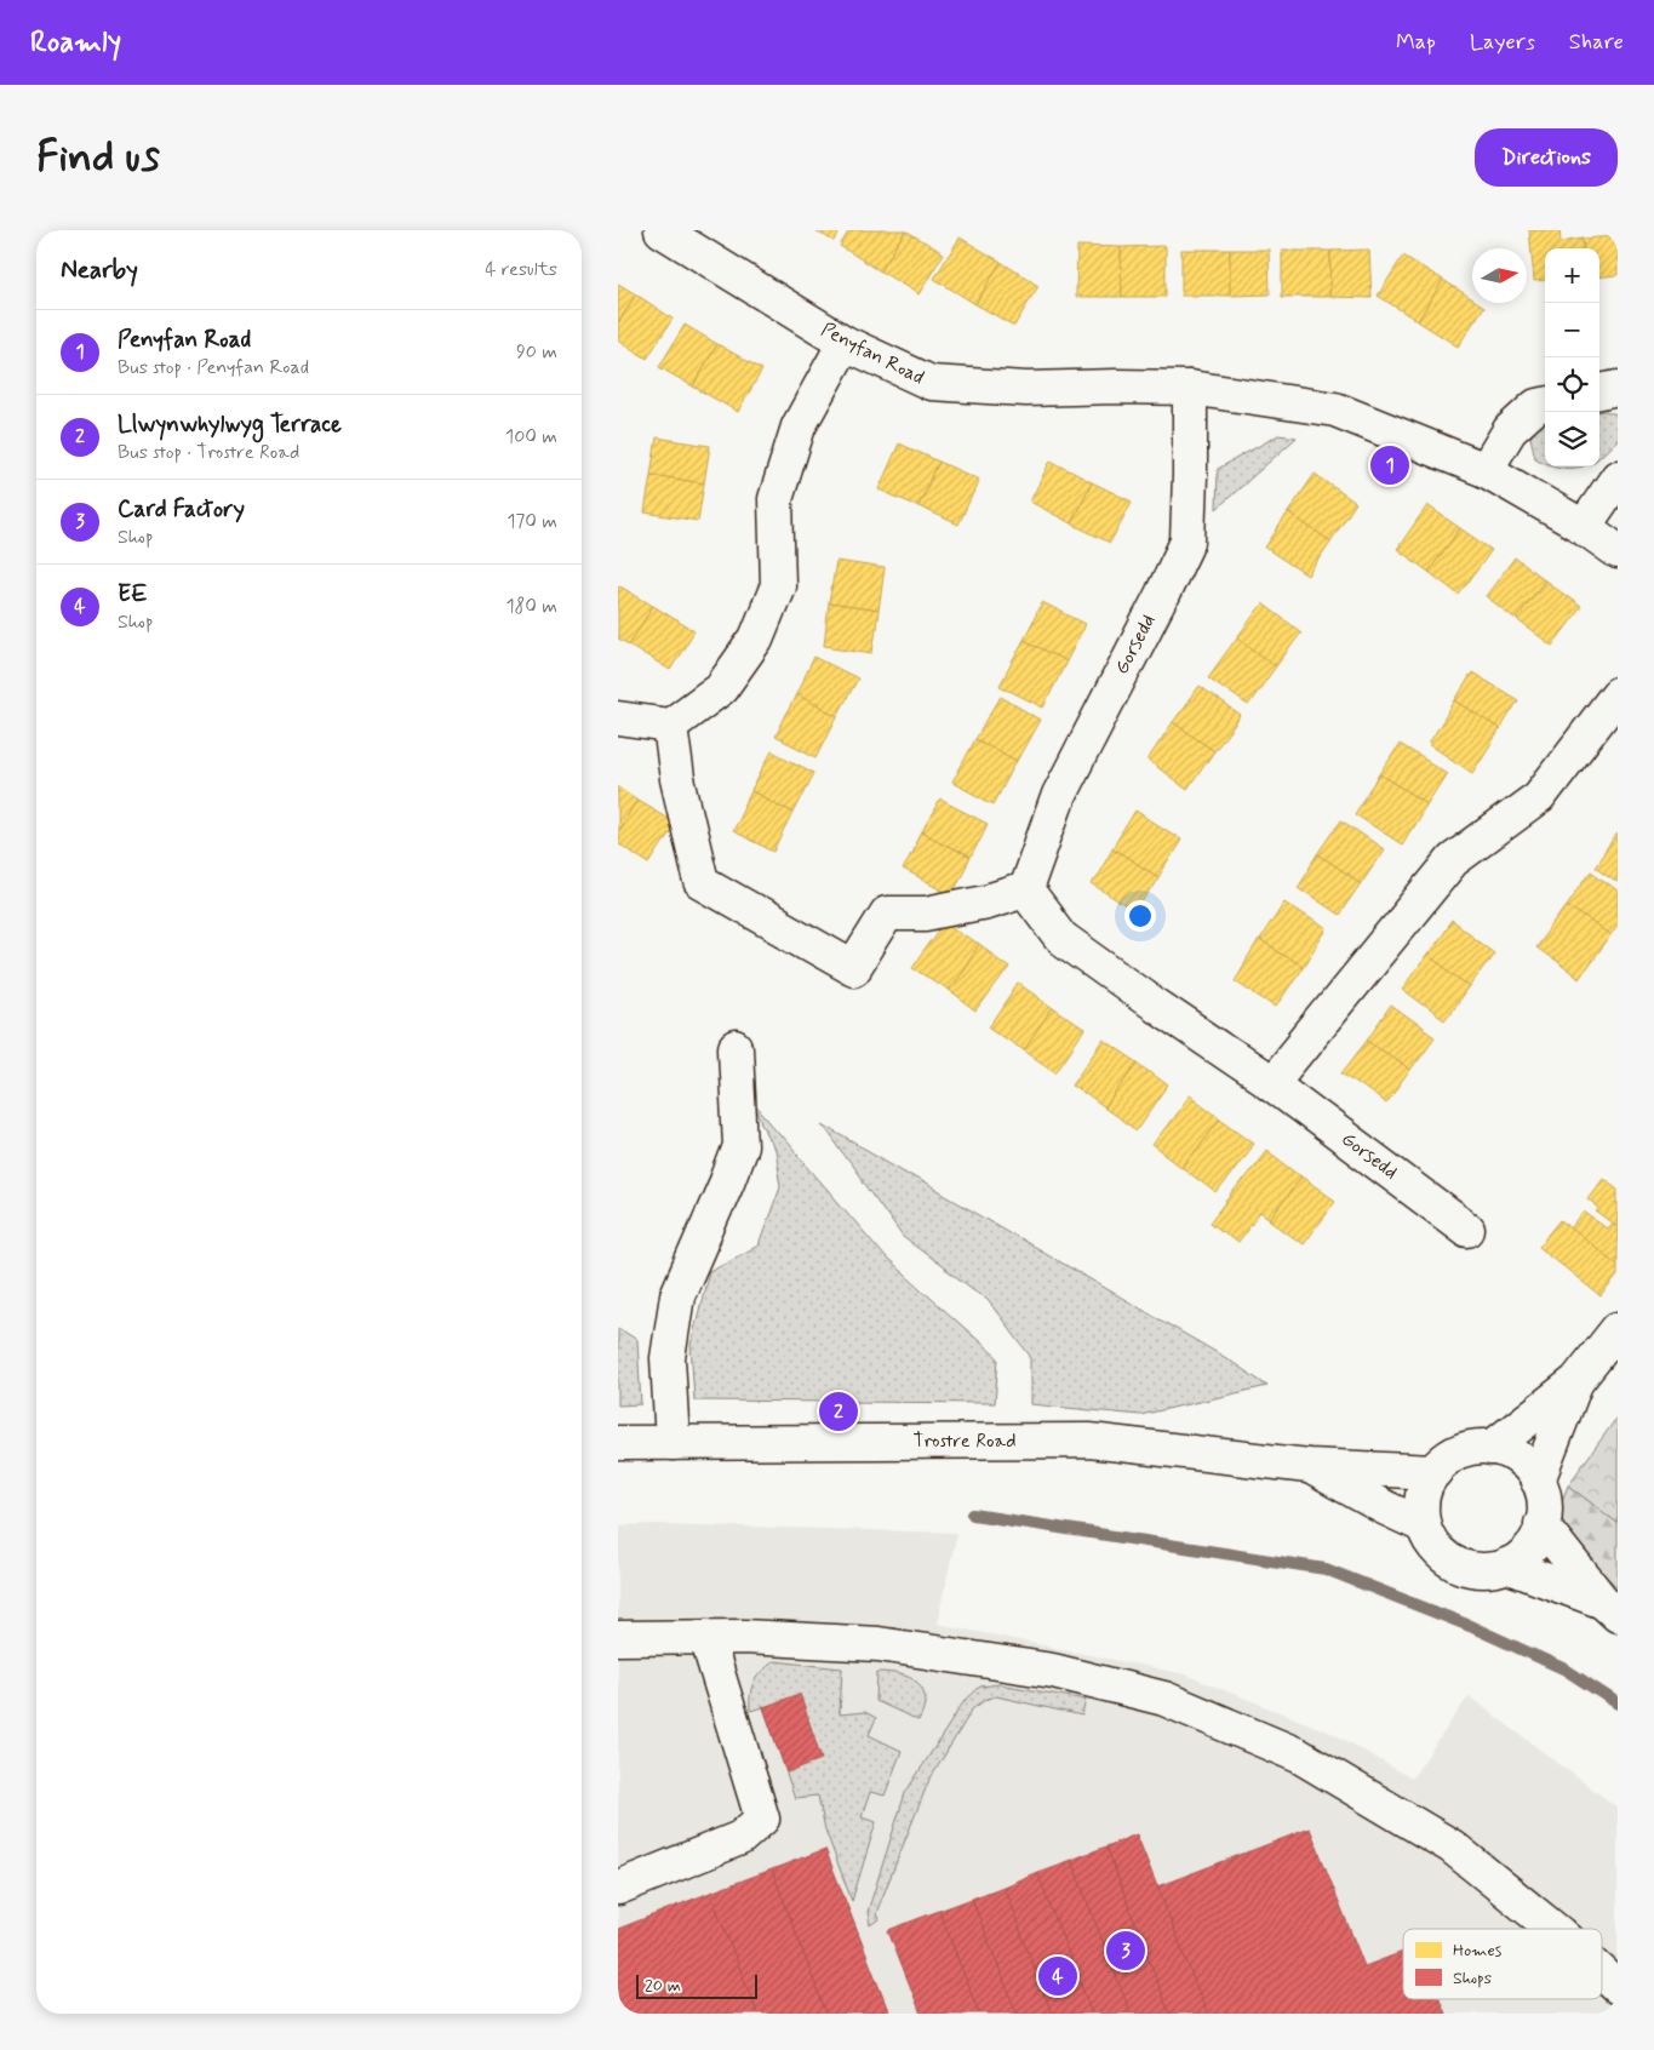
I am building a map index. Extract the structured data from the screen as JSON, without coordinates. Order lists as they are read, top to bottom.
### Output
{
  "streets": {
    "street": ["Penyfan Road", "Gorsedd", "Trostre Road"]
  },
  "crossings": [
    ["Penyfan Road", "Gorsedd"]
  ],
  "legend": ["Homes", "Shops"],
  "scale_bar": "20 m",
  "north": "right",
  "page": {
    "header": "Roamly",
    "nav": ["Map", "Layers", "Share"],
    "buttons": "Directions",
    "title": "Find us",
    "heading": ["Nearby", "4 results"],
    "map_buttons": ["+", "−"],
    "list": [
      {
        "mark": "1",
        "name": "Penyfan Road",
        "note": "Bus stop · Penyfan Road",
        "value": "90 m"
      },
      {
        "mark": "2",
        "name": "Llwynwhylwyg Terrace",
        "note": "Bus stop · Trostre Road",
        "value": "100 m"
      },
      {
        "mark": "3",
        "name": "Card Factory",
        "note": "Shop",
        "value": "170 m"
      },
      {
        "mark": "4",
        "name": "EE",
        "note": "Shop",
        "value": "180 m"
      }
    ],
    "pins": [
      "1",
      "2",
      "3",
      "4"
    ],
    "scale": "20 m"
  }
}
